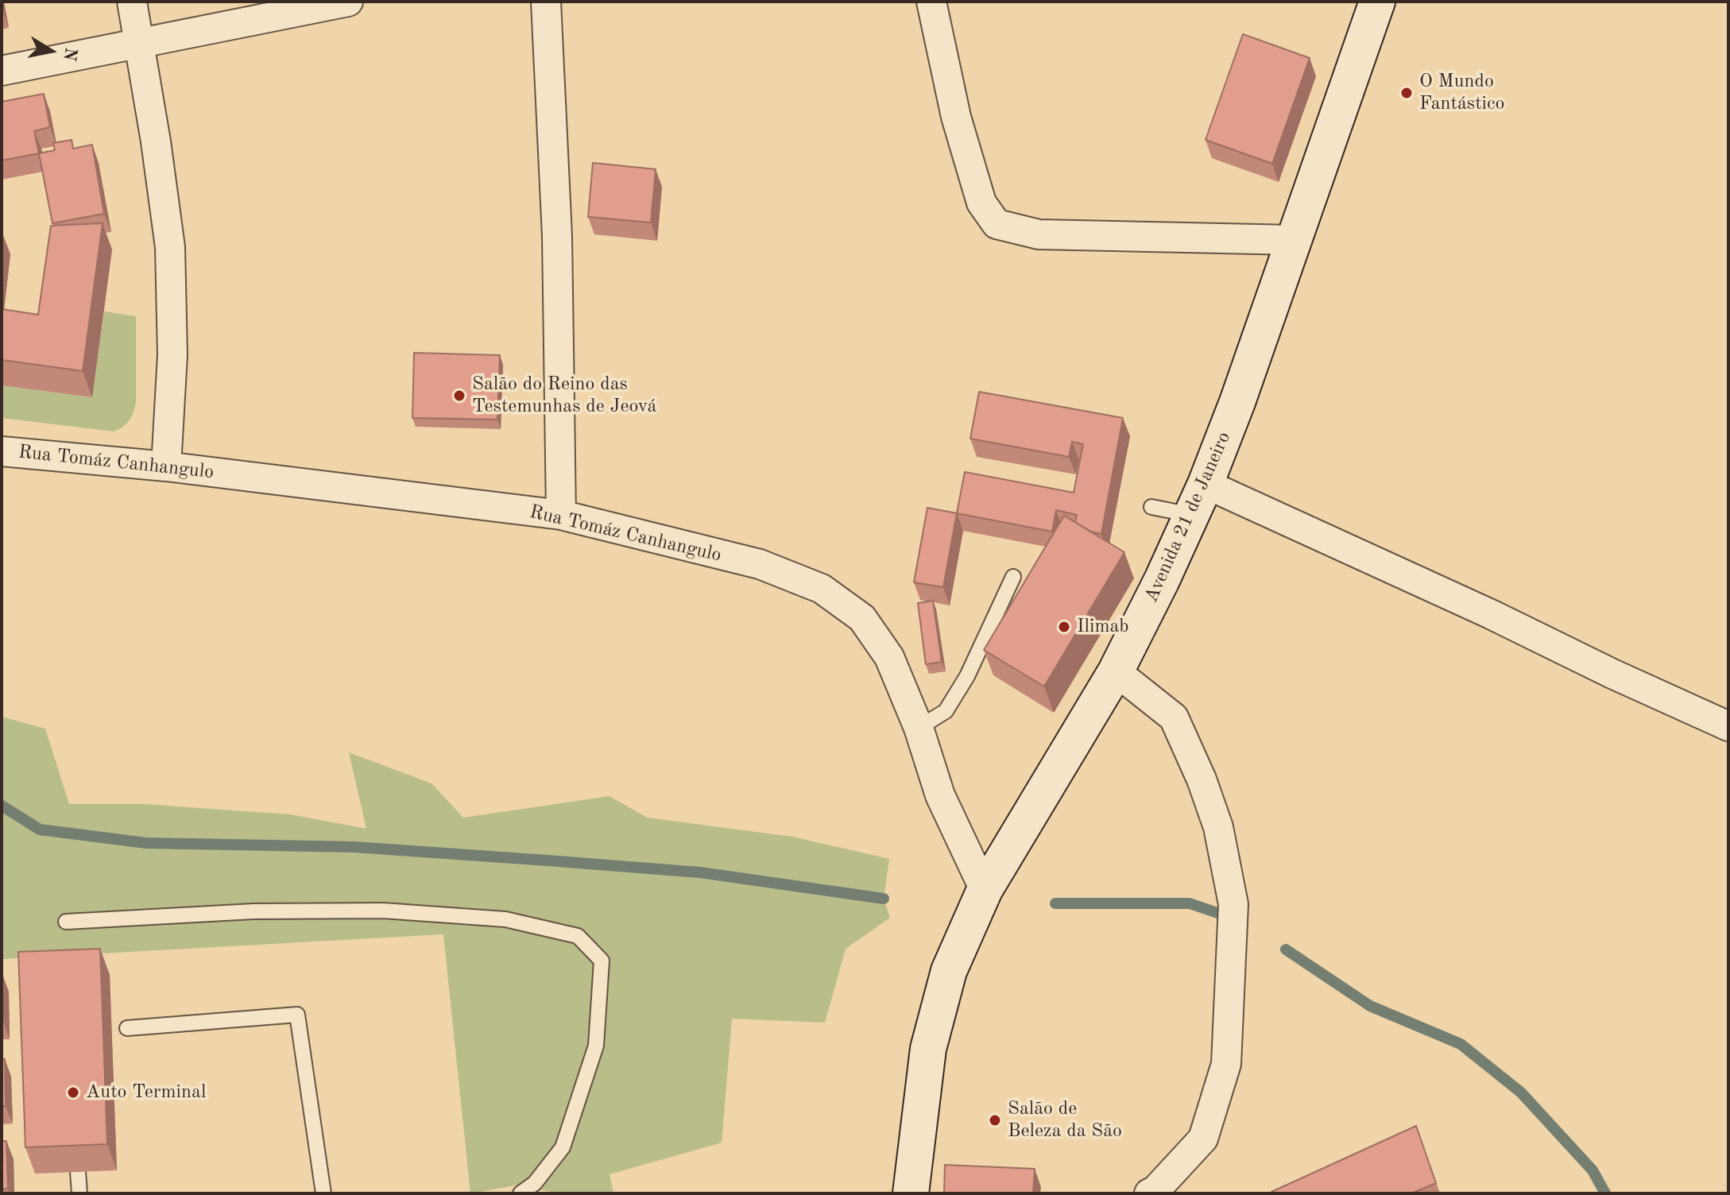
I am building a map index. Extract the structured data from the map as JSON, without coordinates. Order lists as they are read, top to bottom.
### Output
{
  "streets": {
    "main road": ["Avenida 21 de Janeiro"],
    "street": ["Rua Tomáz Canhangulo"]
  },
  "crossings": [
    ["Rua Tomáz Canhangulo", "Avenida 21 de Janeiro"]
  ],
  "places": [
    "O Mundo Fantástico",
    "Salão do Reino das Testemunhas de Jeová",
    "Ilimab",
    "Auto Terminal",
    "Salão de Beleza da São"
  ],
  "north": "right"
}
